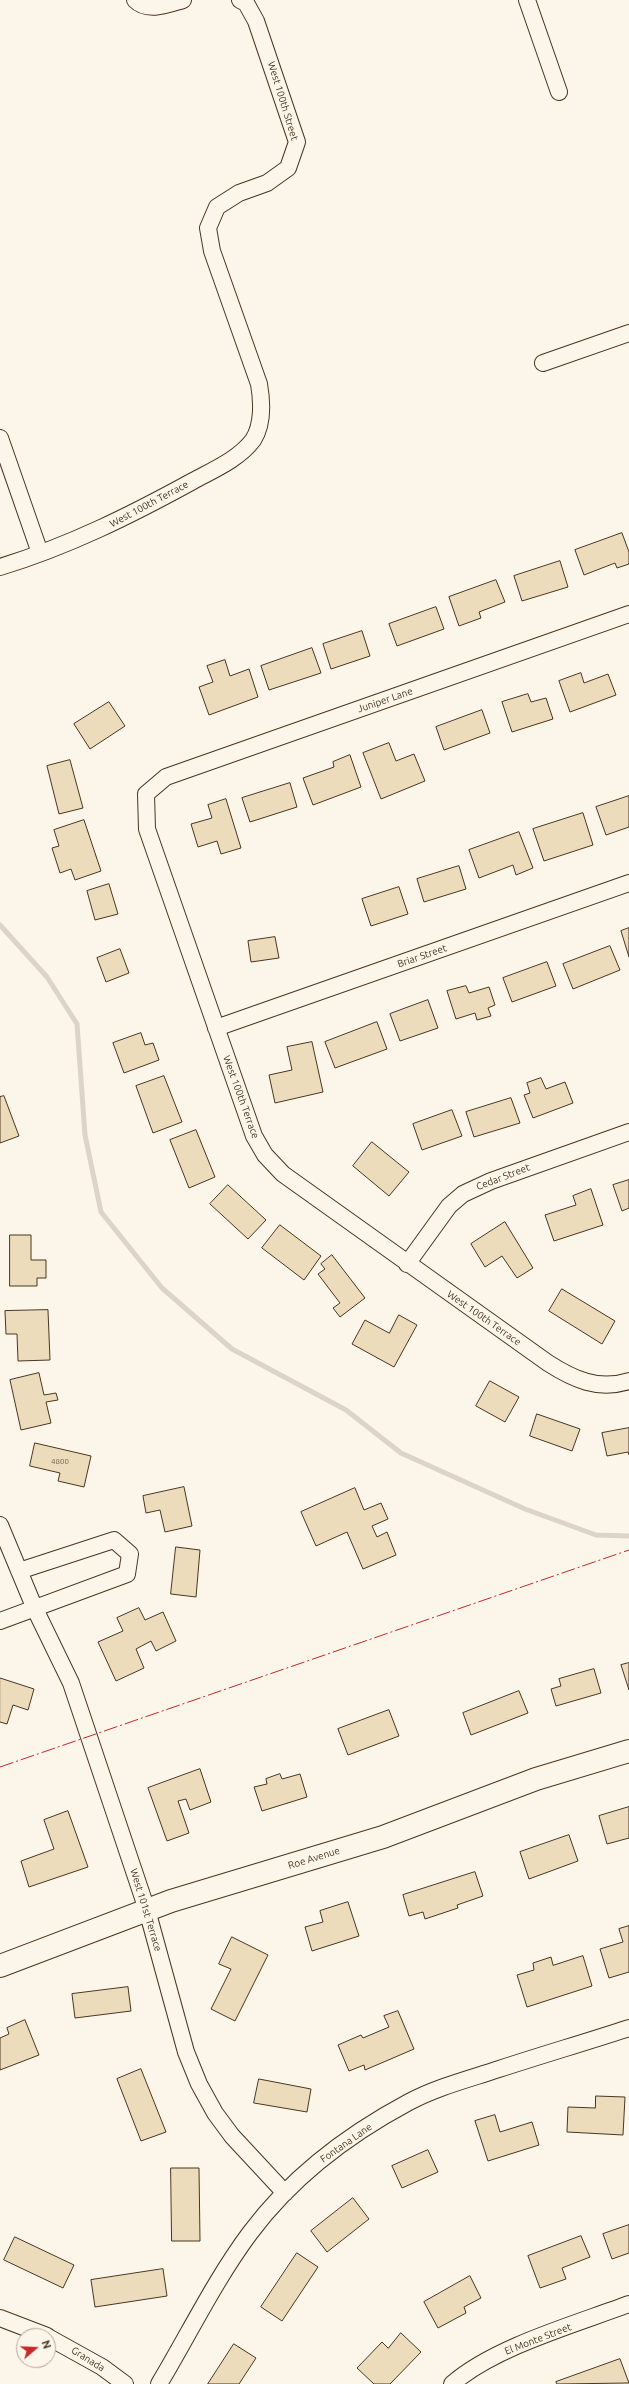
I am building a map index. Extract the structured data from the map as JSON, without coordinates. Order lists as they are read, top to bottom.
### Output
{
  "streets": {
    "main road": ["Roe Avenue"],
    "street": [
      "West 100th Street",
      "West 100th Terrace",
      "Juniper Lane",
      "Briar Street",
      "Cedar Street",
      "West 101st Terrace",
      "Fontana Lane",
      "El Monte Street",
      "Granada"
    ]
  },
  "crossings": [
    ["West 100th Street", "West 100th Terrace"],
    ["West 100th Terrace", "Juniper Lane"],
    ["West 100th Terrace", "Briar Street"],
    ["West 100th Terrace", "Cedar Street"],
    ["Roe Avenue", "West 101st Terrace"],
    ["West 101st Terrace", "Fontana Lane"]
  ],
  "house_numbers": ["4800"],
  "north": "right"
}
